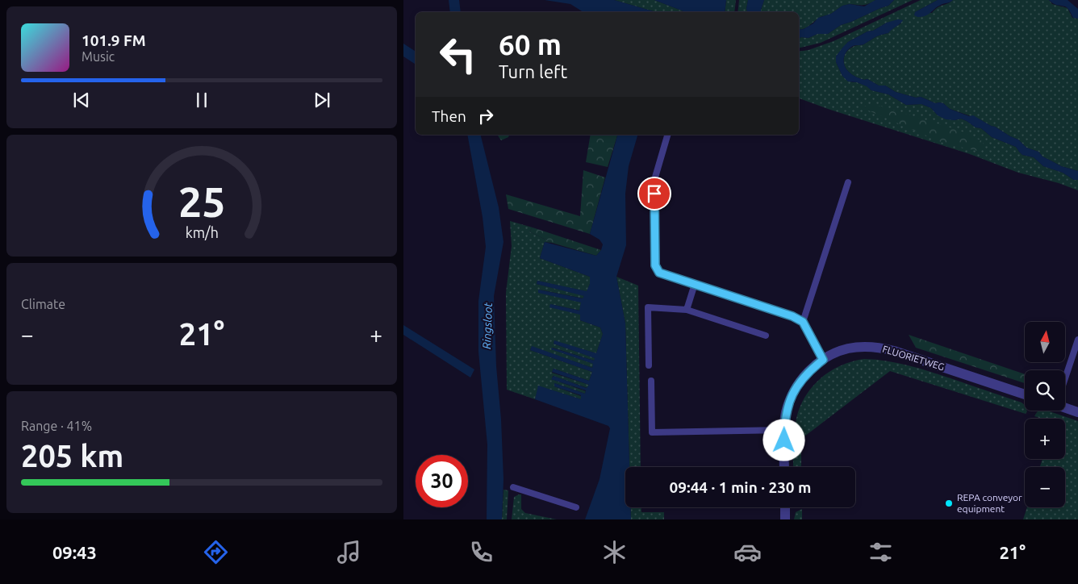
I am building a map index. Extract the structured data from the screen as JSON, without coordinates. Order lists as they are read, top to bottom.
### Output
{
  "streets": {
    "street": ["FLUORIETWEG"]
  },
  "water": ["Ringsloot"],
  "places": ["REPA conveyor equipment"],
  "north": "top",
  "page": {
    "turn": ["60 m", "Turn left"],
    "song": ["101.9 FM", "Music"],
    "then": "Then",
    "tile": [
      "Climate",
      ["Range · 41%", "205 km"]
    ],
    "heat": ["−", "21°", "+"],
    "map_buttons": ["+", "−"],
    "limit": "30",
    "trip": "09:44 · 1 min · 230 m",
    "tabs": ["09:43", "21°"],
    "gauge": ["25", "km/h"]
  }
}
